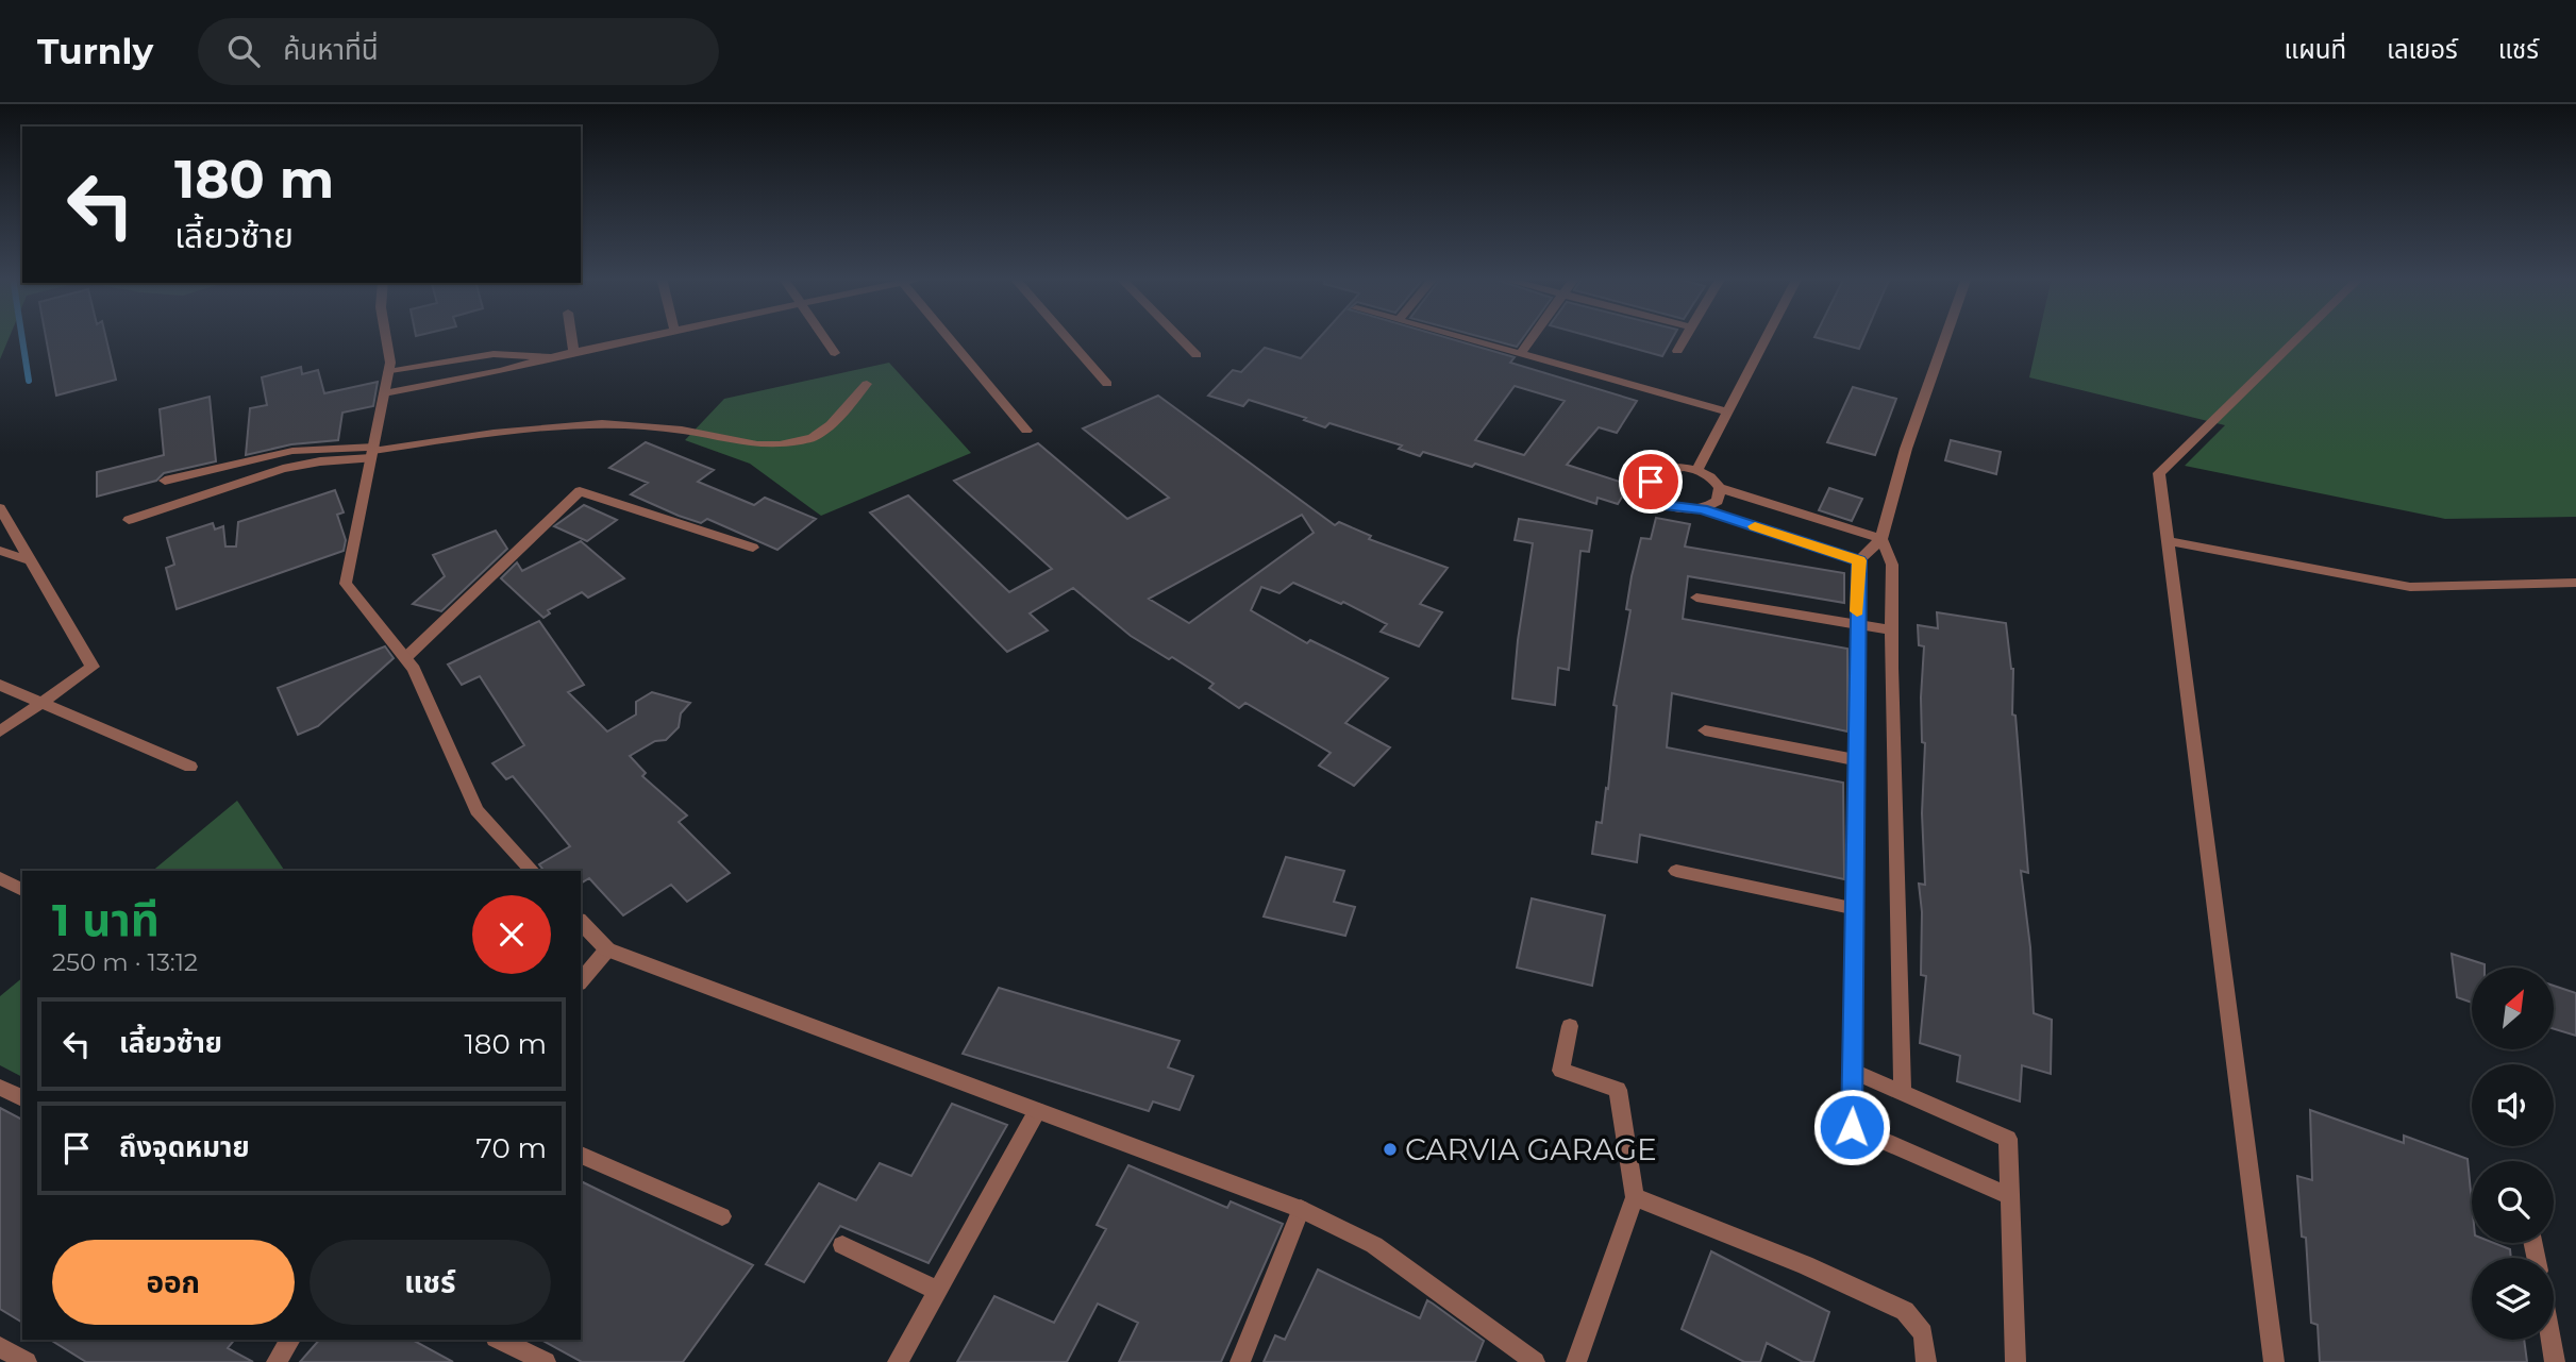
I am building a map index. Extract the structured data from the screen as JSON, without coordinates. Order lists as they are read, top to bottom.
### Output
{
  "places": ["CARVIA GARAGE"],
  "north": "top right",
  "page": {
    "header": "Turnly",
    "search": "ค้นหาที่นี่",
    "nav": ["แผนที่", "เลเยอร์", "แชร์"],
    "turn": ["180 m", "เลี้ยวซ้าย"],
    "heading": ["1 นาที", "250 m · 13:12"],
    "list": [
      {
        "name": "เลี้ยวซ้าย",
        "value": "180 m"
      },
      {
        "name": "ถึงจุดหมาย",
        "value": "70 m"
      }
    ],
    "buttons": ["ออก", "แชร์"]
  }
}
